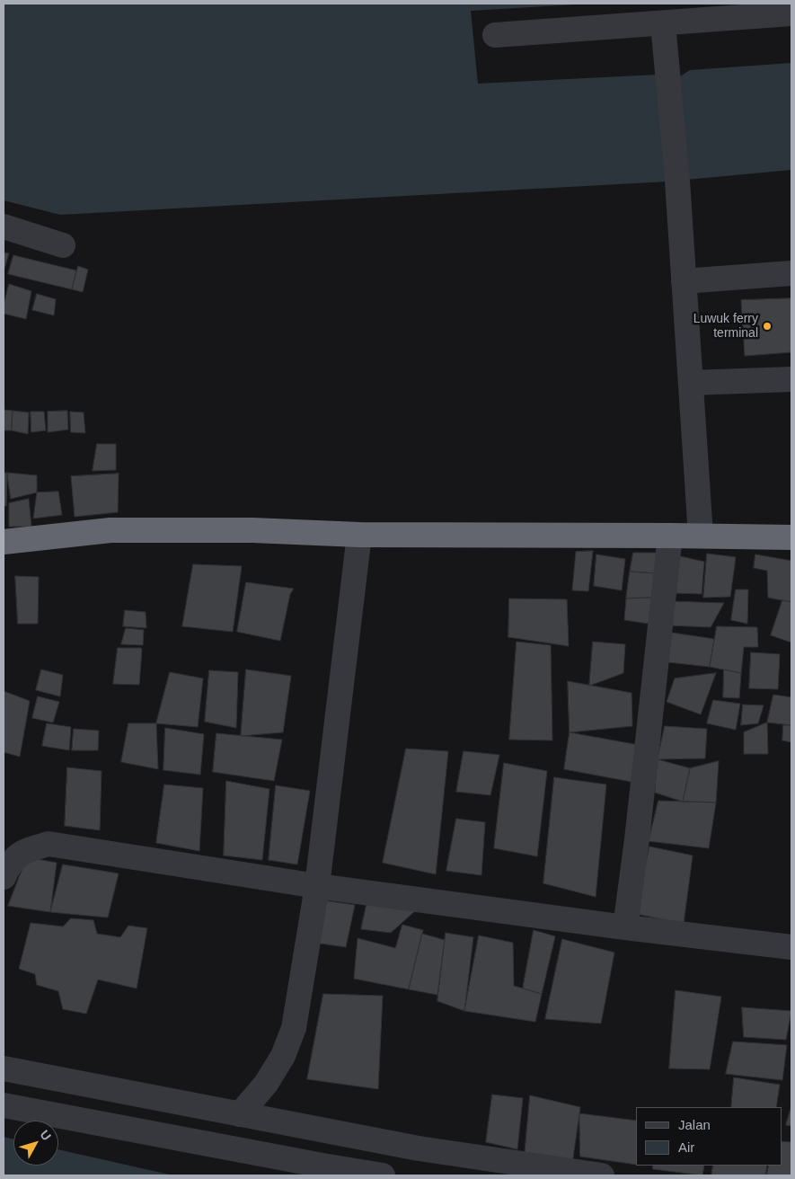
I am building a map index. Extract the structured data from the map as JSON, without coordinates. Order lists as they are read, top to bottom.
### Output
{
  "places": ["Luwuk ferry terminal"],
  "legend": ["Jalan", "Air"],
  "north": "top right"
}
